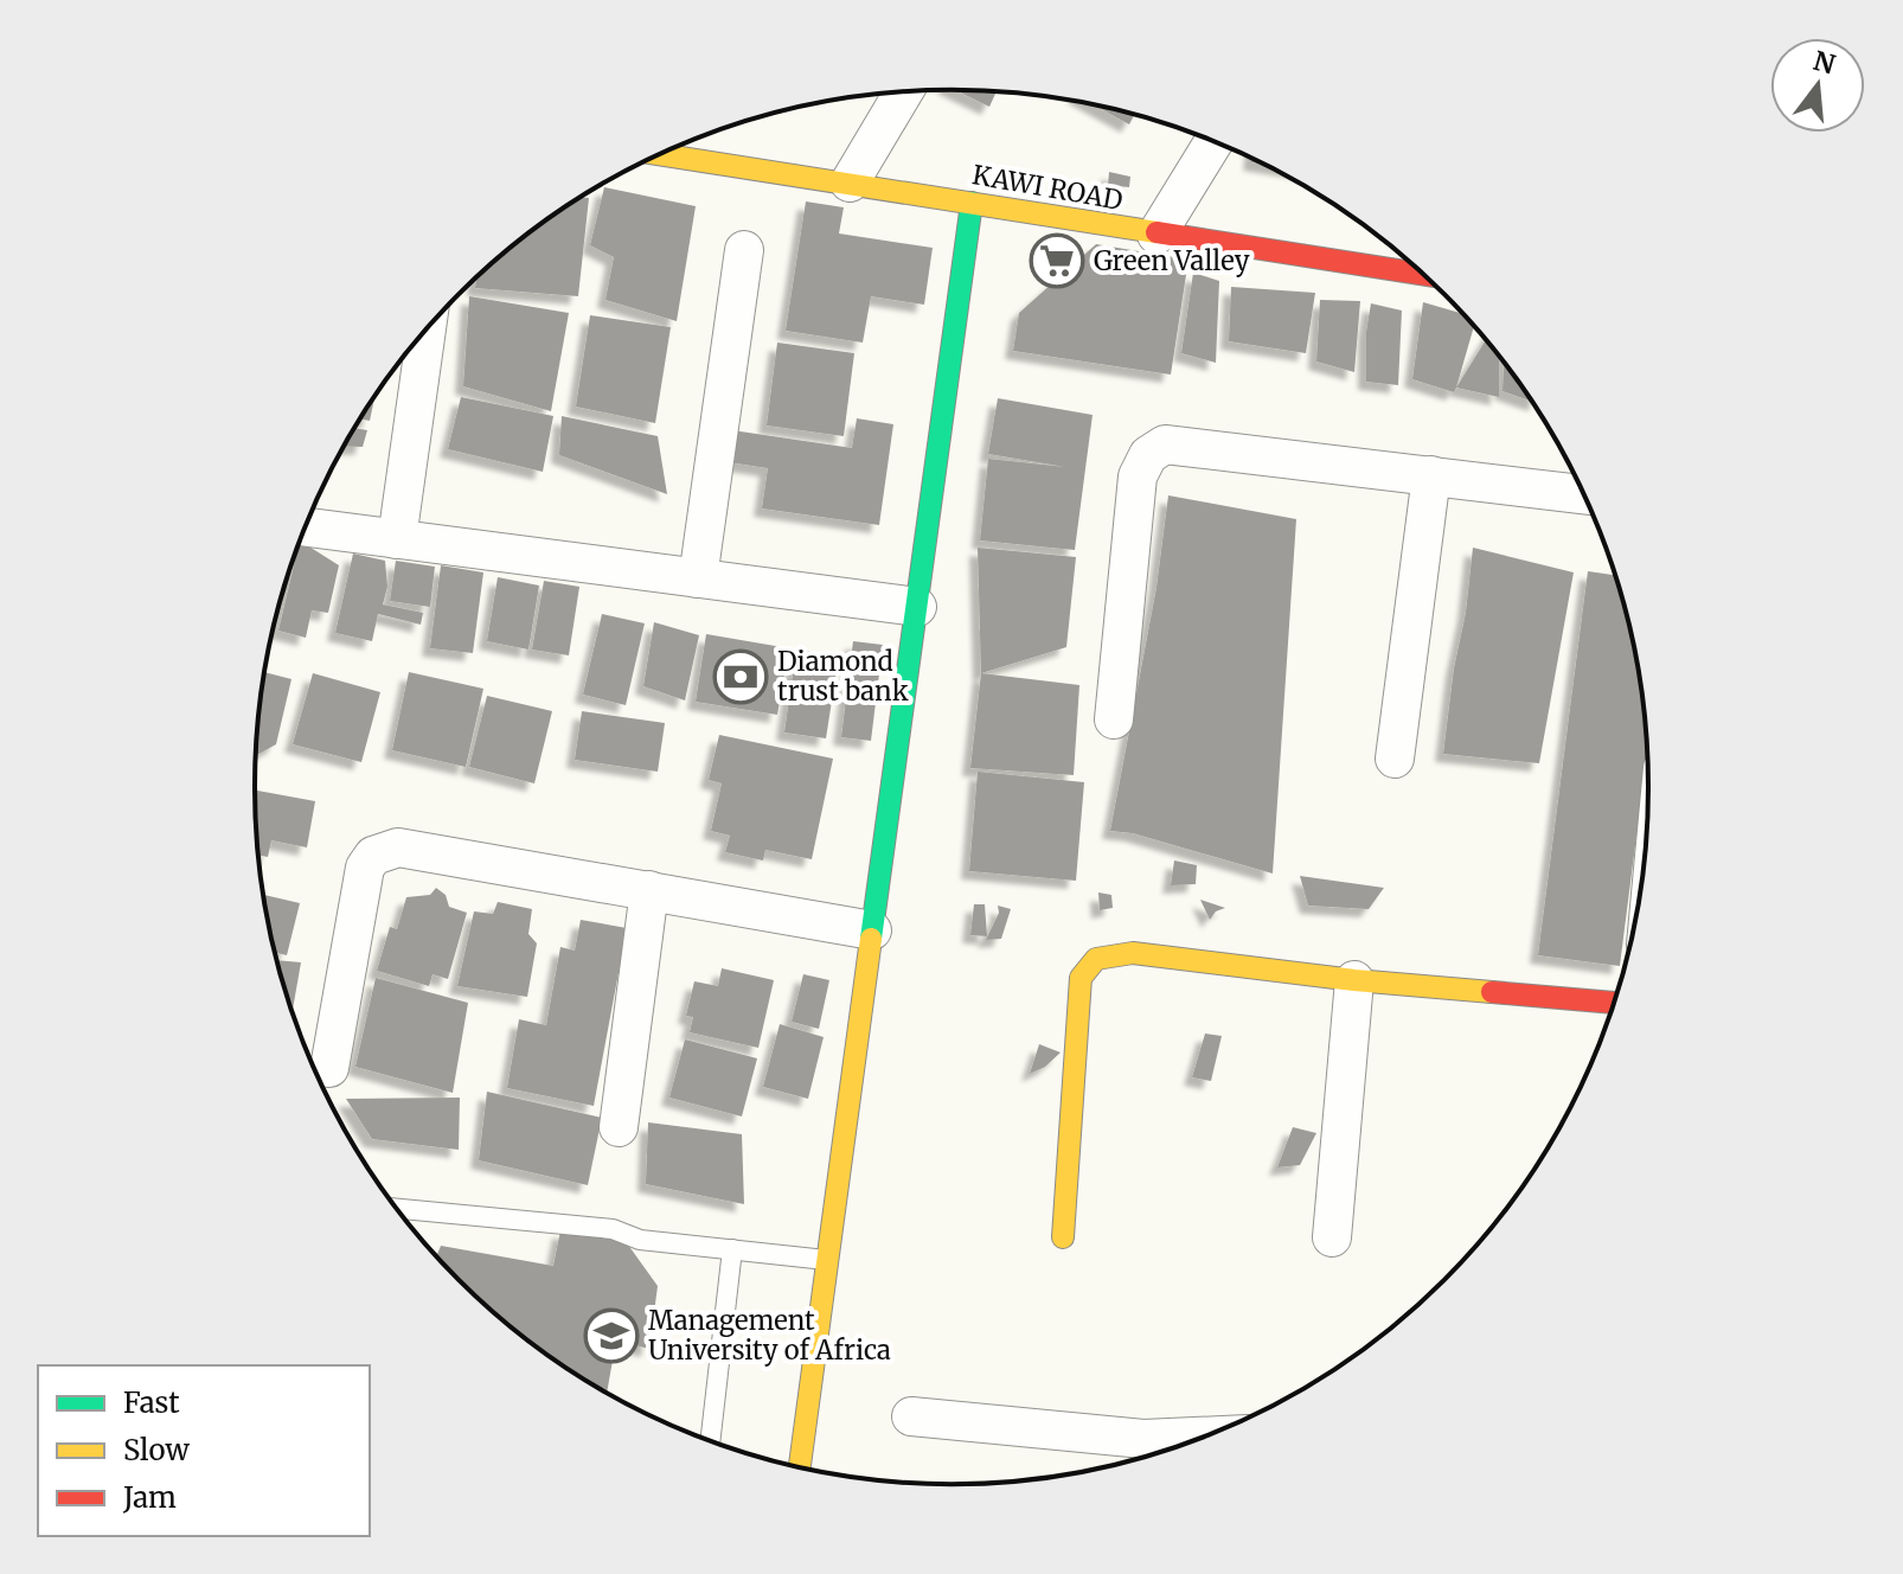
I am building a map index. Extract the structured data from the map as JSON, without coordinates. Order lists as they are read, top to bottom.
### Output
{
  "streets": {
    "street": ["KAWI ROAD"]
  },
  "places": {
    "supermarket": ["Green Valley"],
    "bank": ["Diamond trust bank"],
    "school or university": ["Management University of Africa"]
  },
  "legend": ["Fast", "Slow", "Jam"],
  "north": "top"
}
